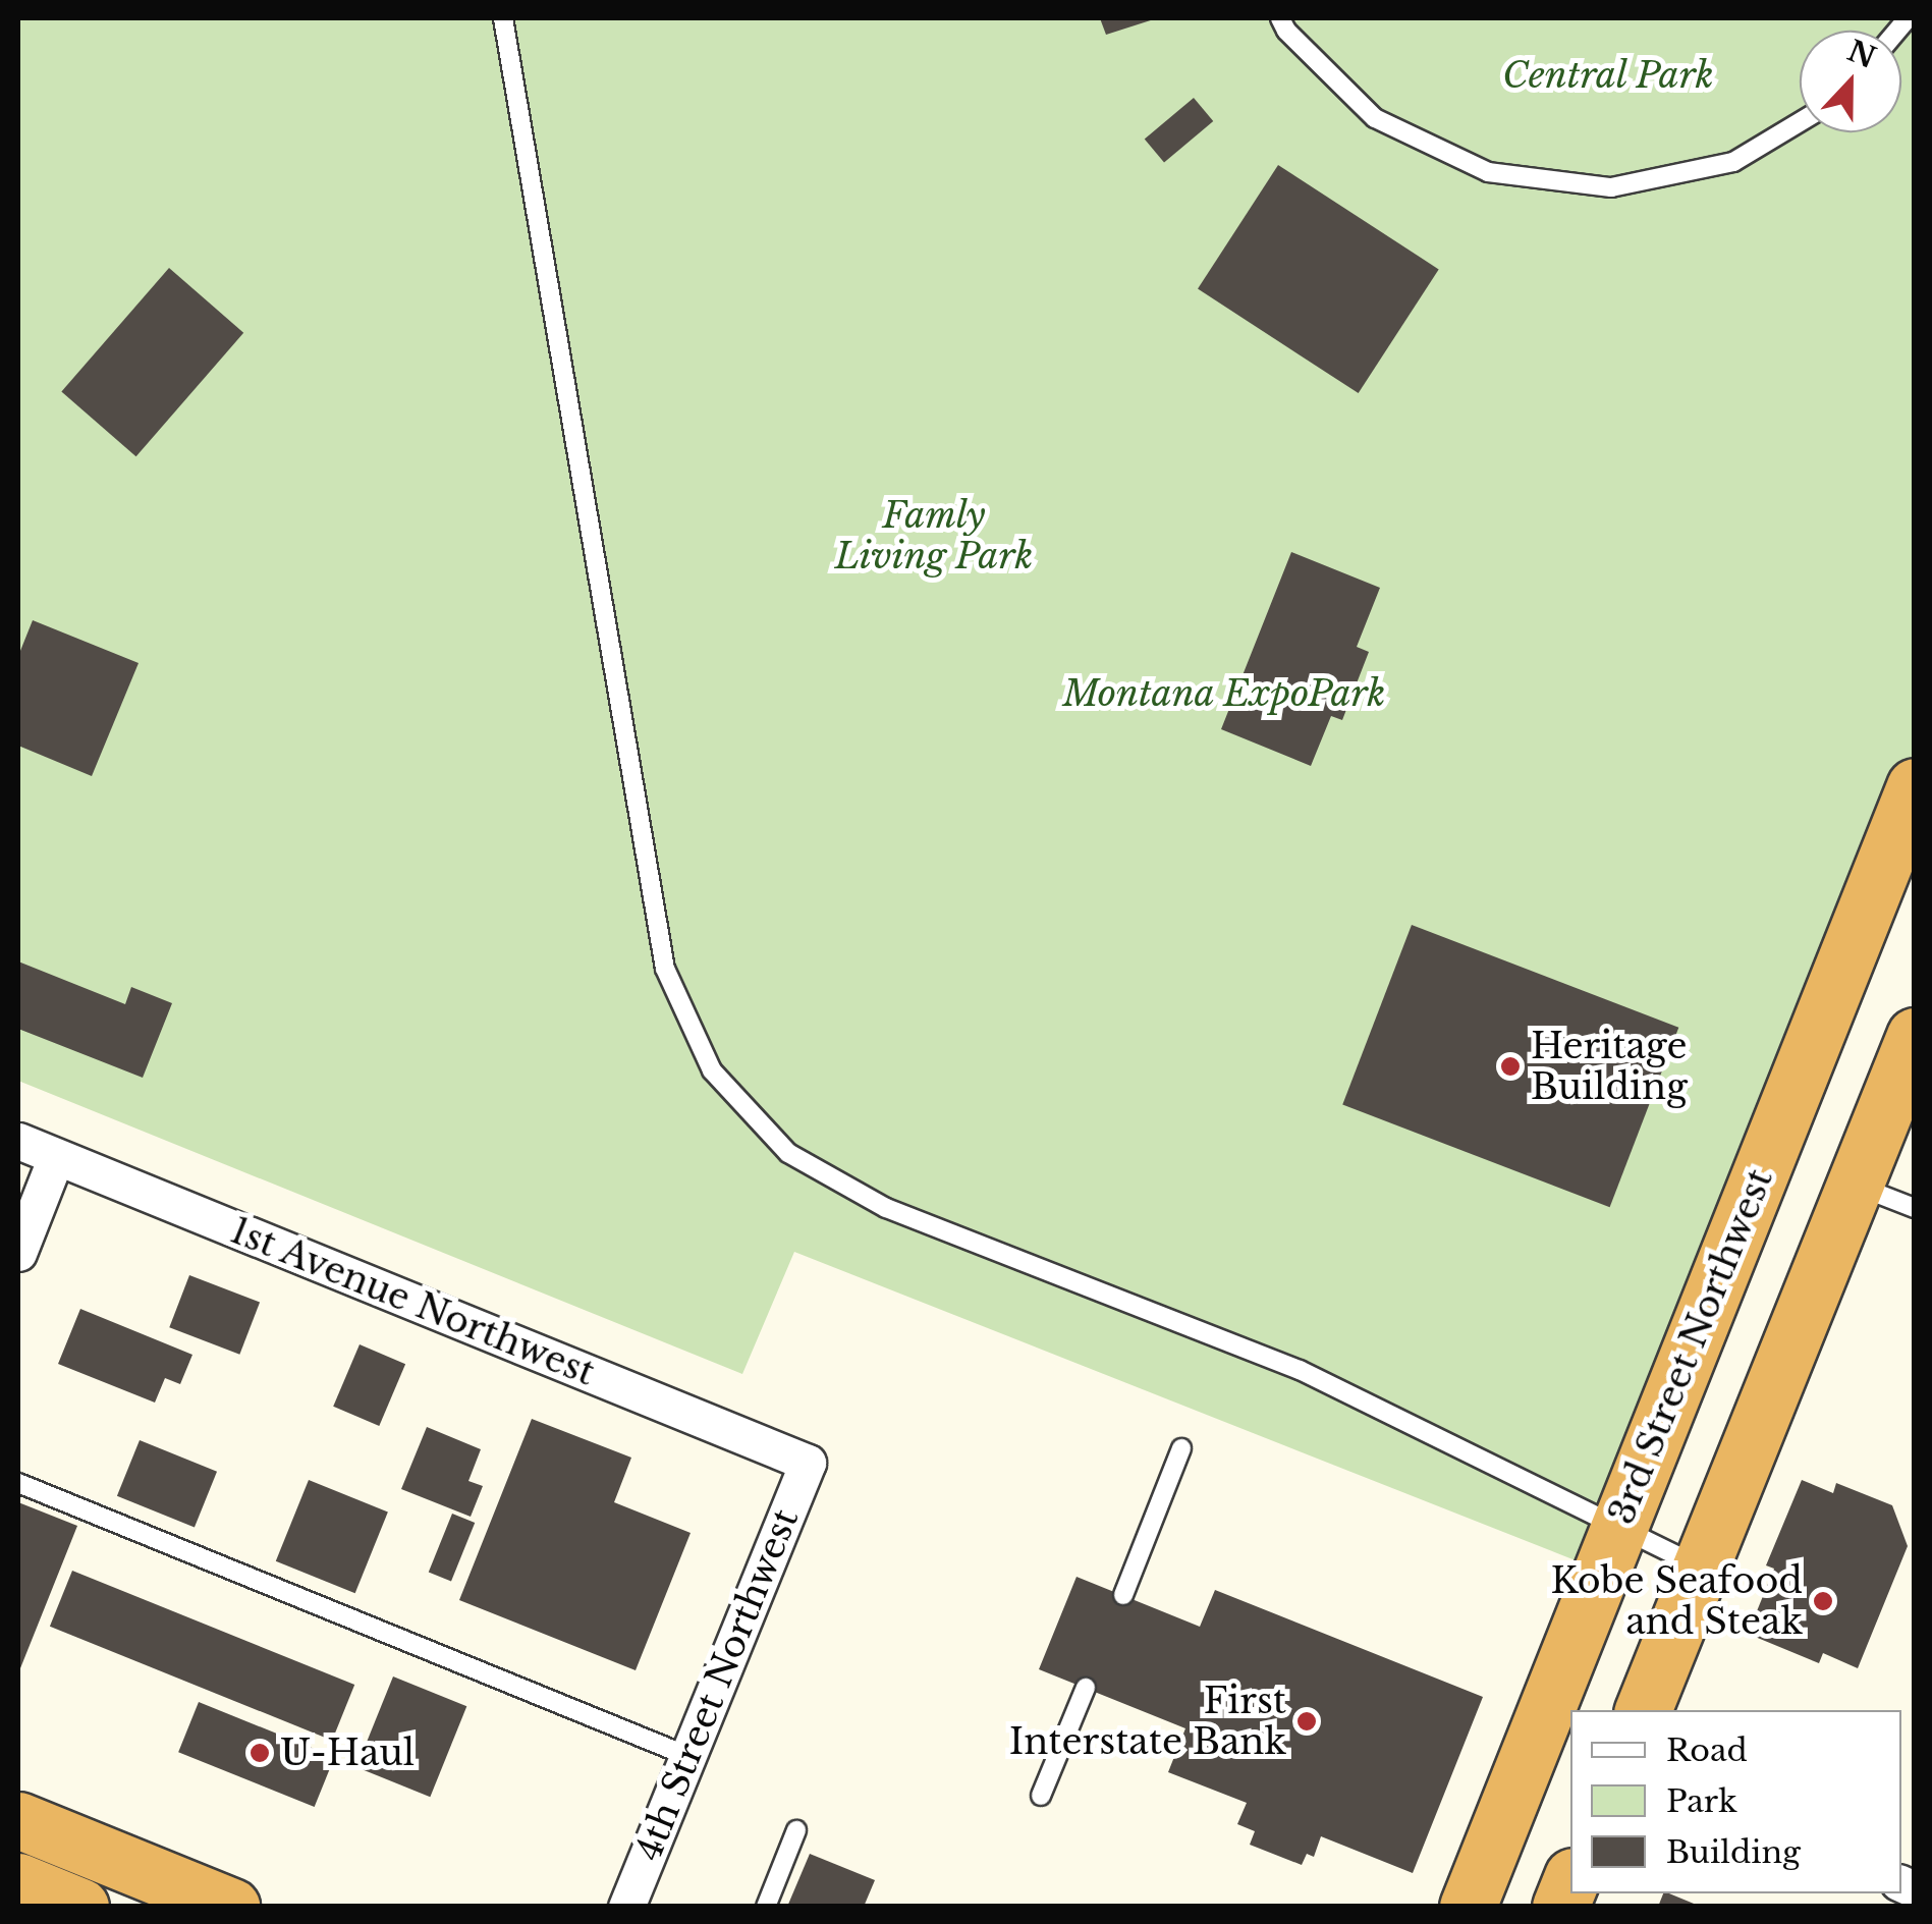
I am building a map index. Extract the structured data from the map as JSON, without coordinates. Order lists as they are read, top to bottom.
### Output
{
  "streets": {
    "highway": ["3rd Street Northwest"],
    "street": ["1st Avenue Northwest", "4th Street Northwest"]
  },
  "crossings": [
    ["1st Avenue Northwest", "4th Street Northwest"]
  ],
  "parks": ["Central Park", "Famly Living Park", "Montana ExpoPark"],
  "places": [
    "Heritage Building",
    "Kobe Seafood and Steak",
    "First Interstate Bank",
    "U-Haul"
  ],
  "legend": ["Road", "Park", "Building"],
  "north": "top"
}
